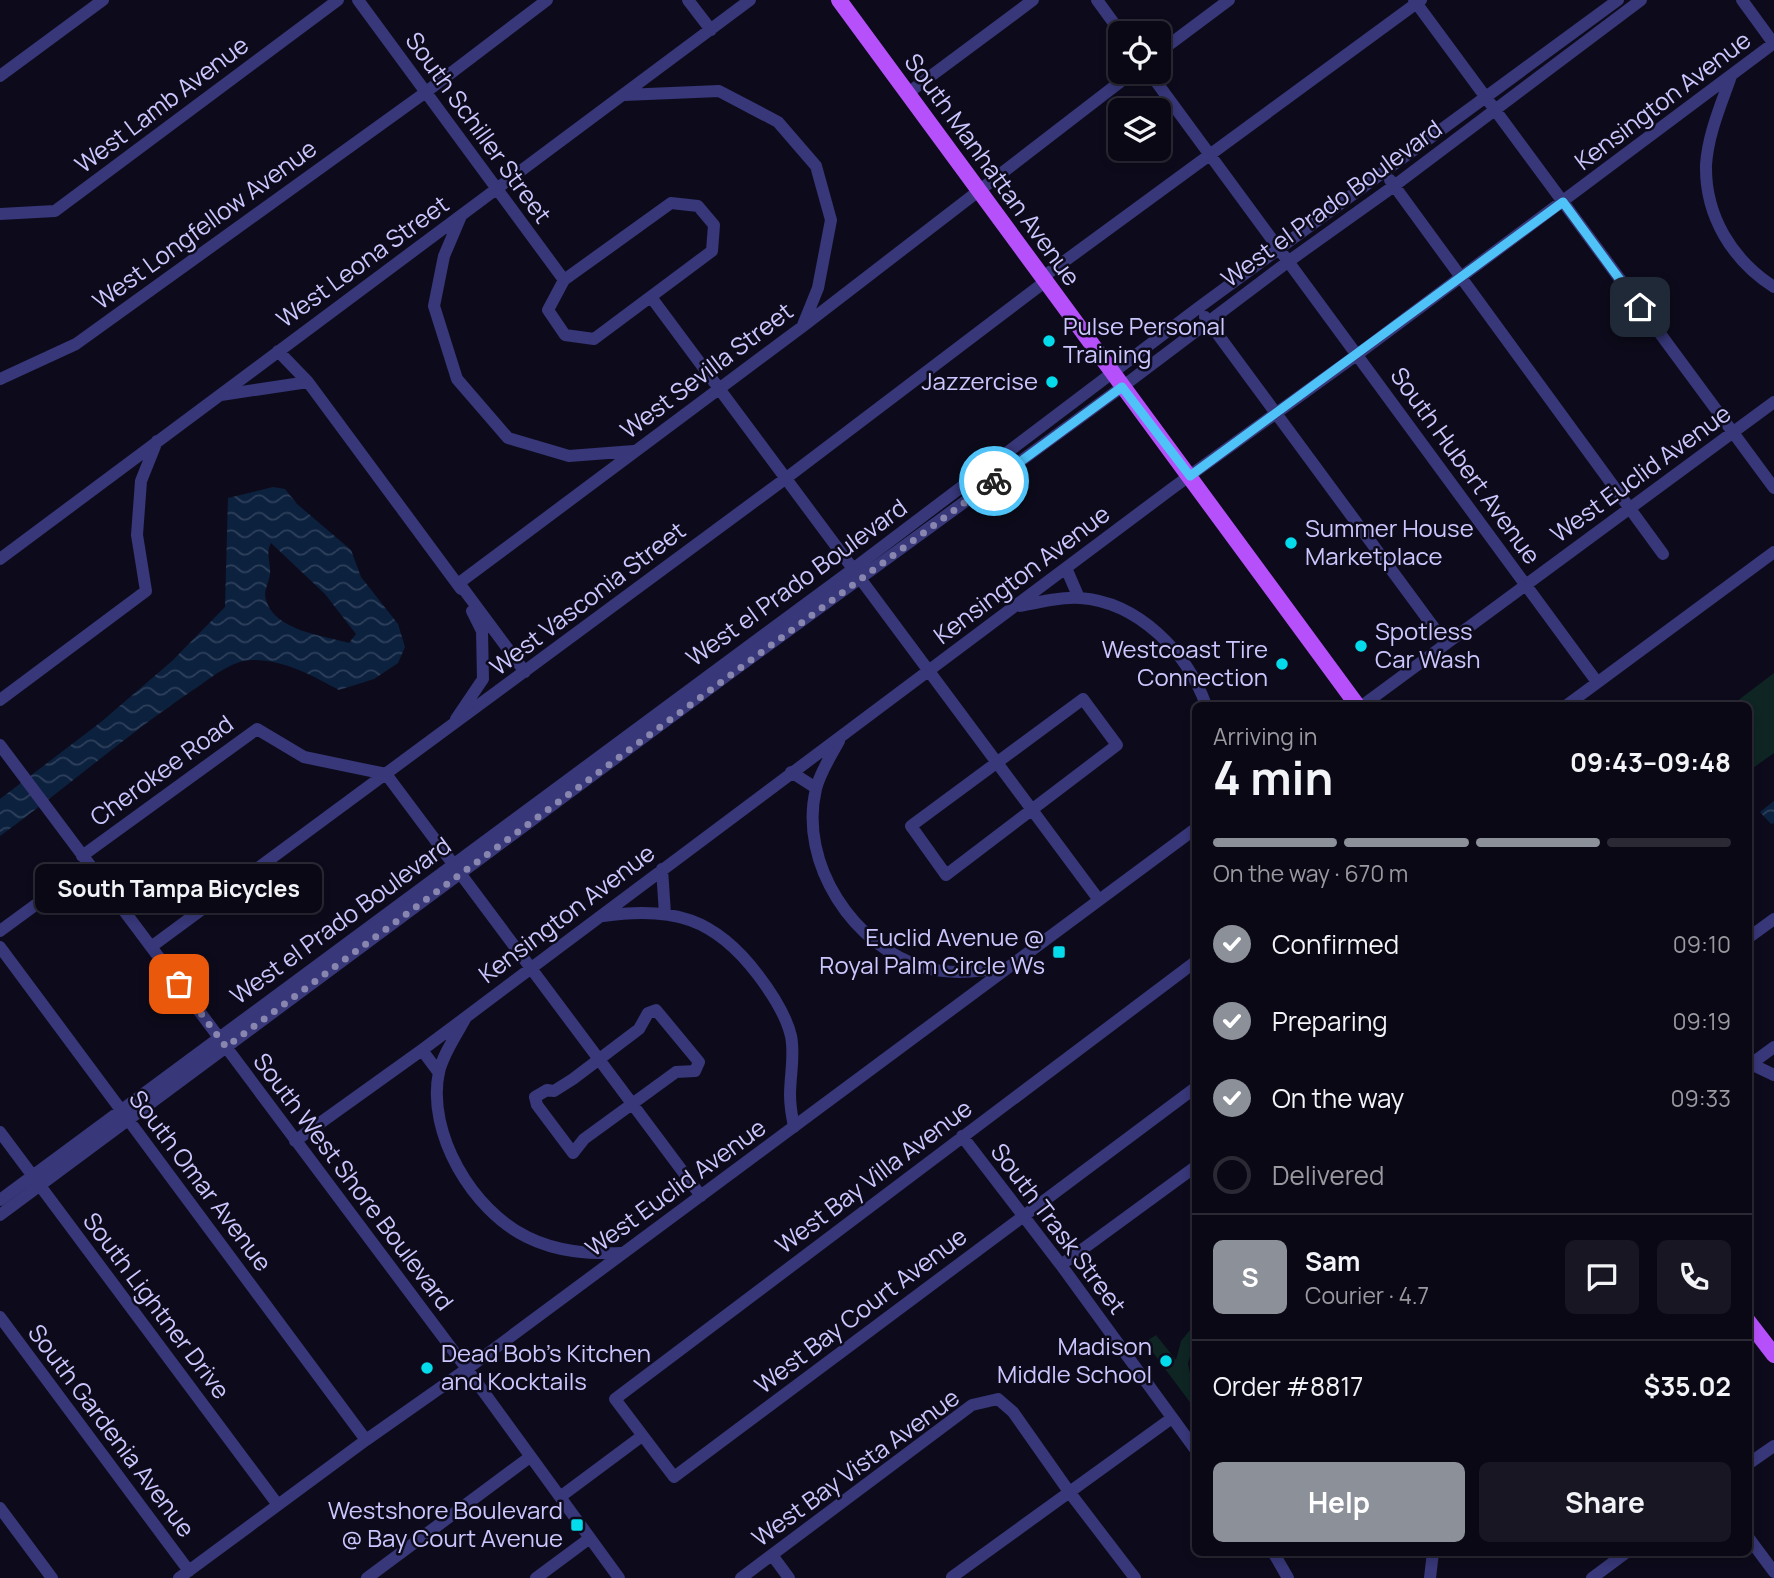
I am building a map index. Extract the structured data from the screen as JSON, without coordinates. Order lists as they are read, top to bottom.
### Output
{
  "streets": {
    "main road": ["South Manhattan Avenue"],
    "street": [
      "Kensington Avenue",
      "West Lamb Avenue",
      "South Schiller Street",
      "West el Prado Boulevard",
      "West Longfellow Avenue",
      "West Leona Street",
      "West Sevilla Street",
      "South Hubert Avenue",
      "West Euclid Avenue",
      "West Vasconia Street",
      "Cherokee Road",
      "West Bay Villa Avenue",
      "South Omar Avenue",
      "South West Shore Boulevard",
      "South Trask Street",
      "South Lightner Drive",
      "West Bay Court Avenue",
      "South Gardenia Avenue",
      "West Bay Vista Avenue"
    ]
  },
  "crossings": [
    ["Kensington Avenue", "South Manhattan Avenue"],
    ["Kensington Avenue", "South Hubert Avenue"],
    ["Kensington Avenue", "South West Shore Boulevard"],
    ["South Schiller Street", "West Longfellow Avenue"],
    ["South Schiller Street", "West Leona Street"],
    ["South Manhattan Avenue", "West el Prado Boulevard"],
    ["South Manhattan Avenue", "West Sevilla Street"],
    ["South Manhattan Avenue", "West Vasconia Street"],
    ["West el Prado Boulevard", "South Hubert Avenue"],
    ["West el Prado Boulevard", "South Omar Avenue"],
    ["West el Prado Boulevard", "South West Shore Boulevard"],
    ["West el Prado Boulevard", "South Lightner Drive"],
    ["South Hubert Avenue", "West Euclid Avenue"],
    ["South Hubert Avenue", "West Vasconia Street"],
    ["West Euclid Avenue", "South Omar Avenue"],
    ["West Euclid Avenue", "South West Shore Boulevard"],
    ["West Euclid Avenue", "South Lightner Drive"],
    ["West Euclid Avenue", "South Gardenia Avenue"],
    ["West Vasconia Street", "Cherokee Road"],
    ["West Vasconia Street", "South West Shore Boulevard"],
    ["Cherokee Road", "South West Shore Boulevard"],
    ["West Bay Villa Avenue", "South Trask Street"],
    ["West Bay Villa Avenue", "West Bay Court Avenue"],
    ["South Trask Street", "West Bay Court Avenue"]
  ],
  "places": {
    "other": [
      "Pulse Personal Training",
      "Jazzercise",
      "Summer House Marketplace",
      "Spotless Car Wash",
      "Westcoast Tire Connection",
      "South Tampa Bicycles",
      "Madison Middle School",
      "Dead Bob's Kitchen and Kocktails"
    ],
    "transit": ["Euclid Avenue @ Royal Palm Circle Ws", "Westshore Boulevard @ Bay Court Avenue"]
  },
  "page": {
    "heading": ["4 min", "Arriving in", "09:43–09:48"],
    "panel": [
      "Sam",
      "Courier · 4.7",
      "Order #8817",
      "$35.02"
    ],
    "bar": "On the way · 670 m",
    "bubble": "South Tampa Bicycles",
    "list": [
      ["Confirmed", "09:10"],
      ["Preparing", "09:19"],
      ["On the way", "09:33"],
      "Delivered"
    ],
    "round": "S",
    "buttons": ["Help", "Share"]
  }
}
